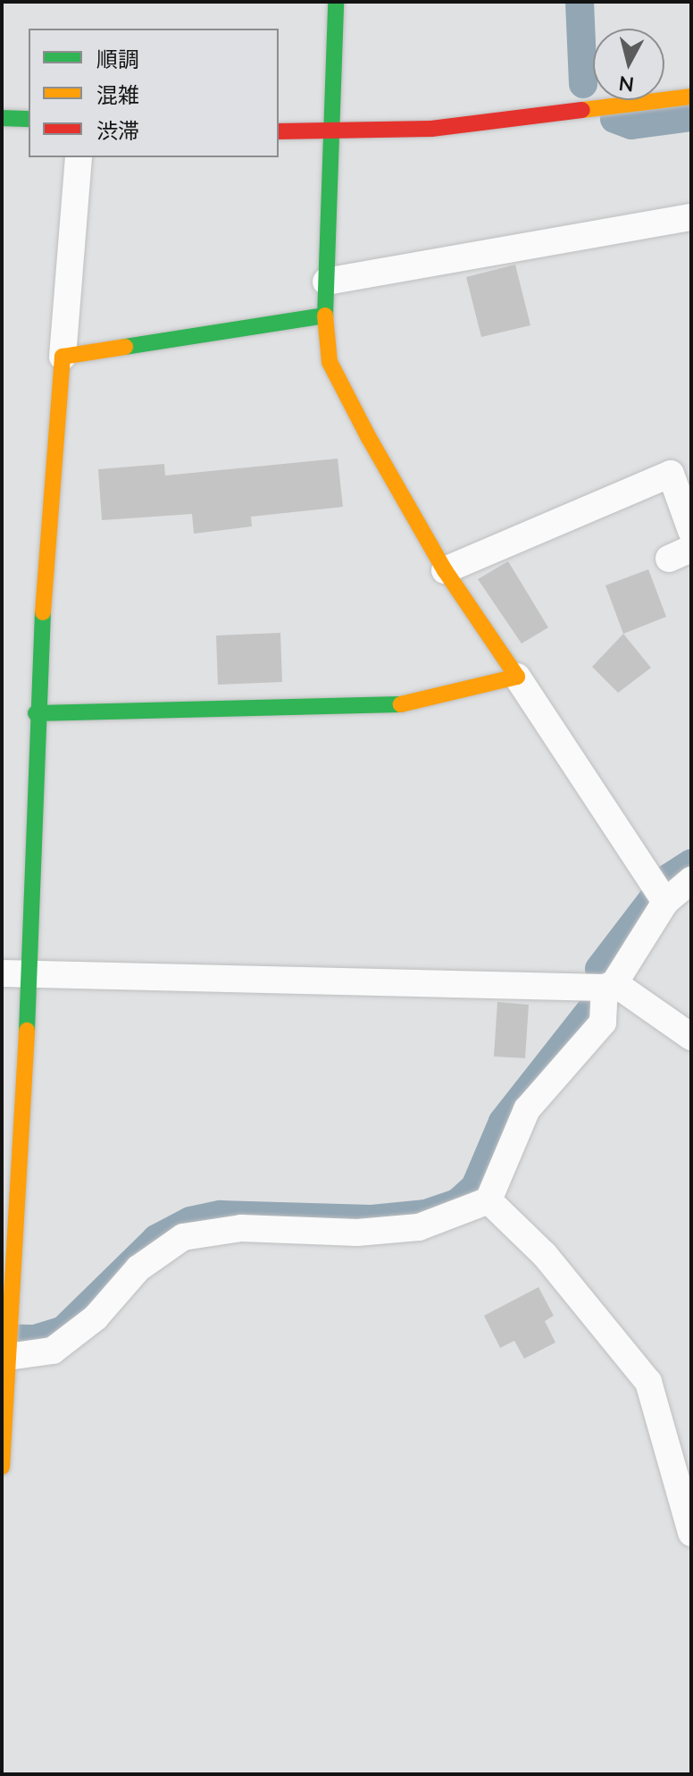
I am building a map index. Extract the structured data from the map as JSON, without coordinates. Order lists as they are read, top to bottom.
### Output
{
  "legend": ["順調", "混雑", "渋滞"],
  "north": "bottom"
}
